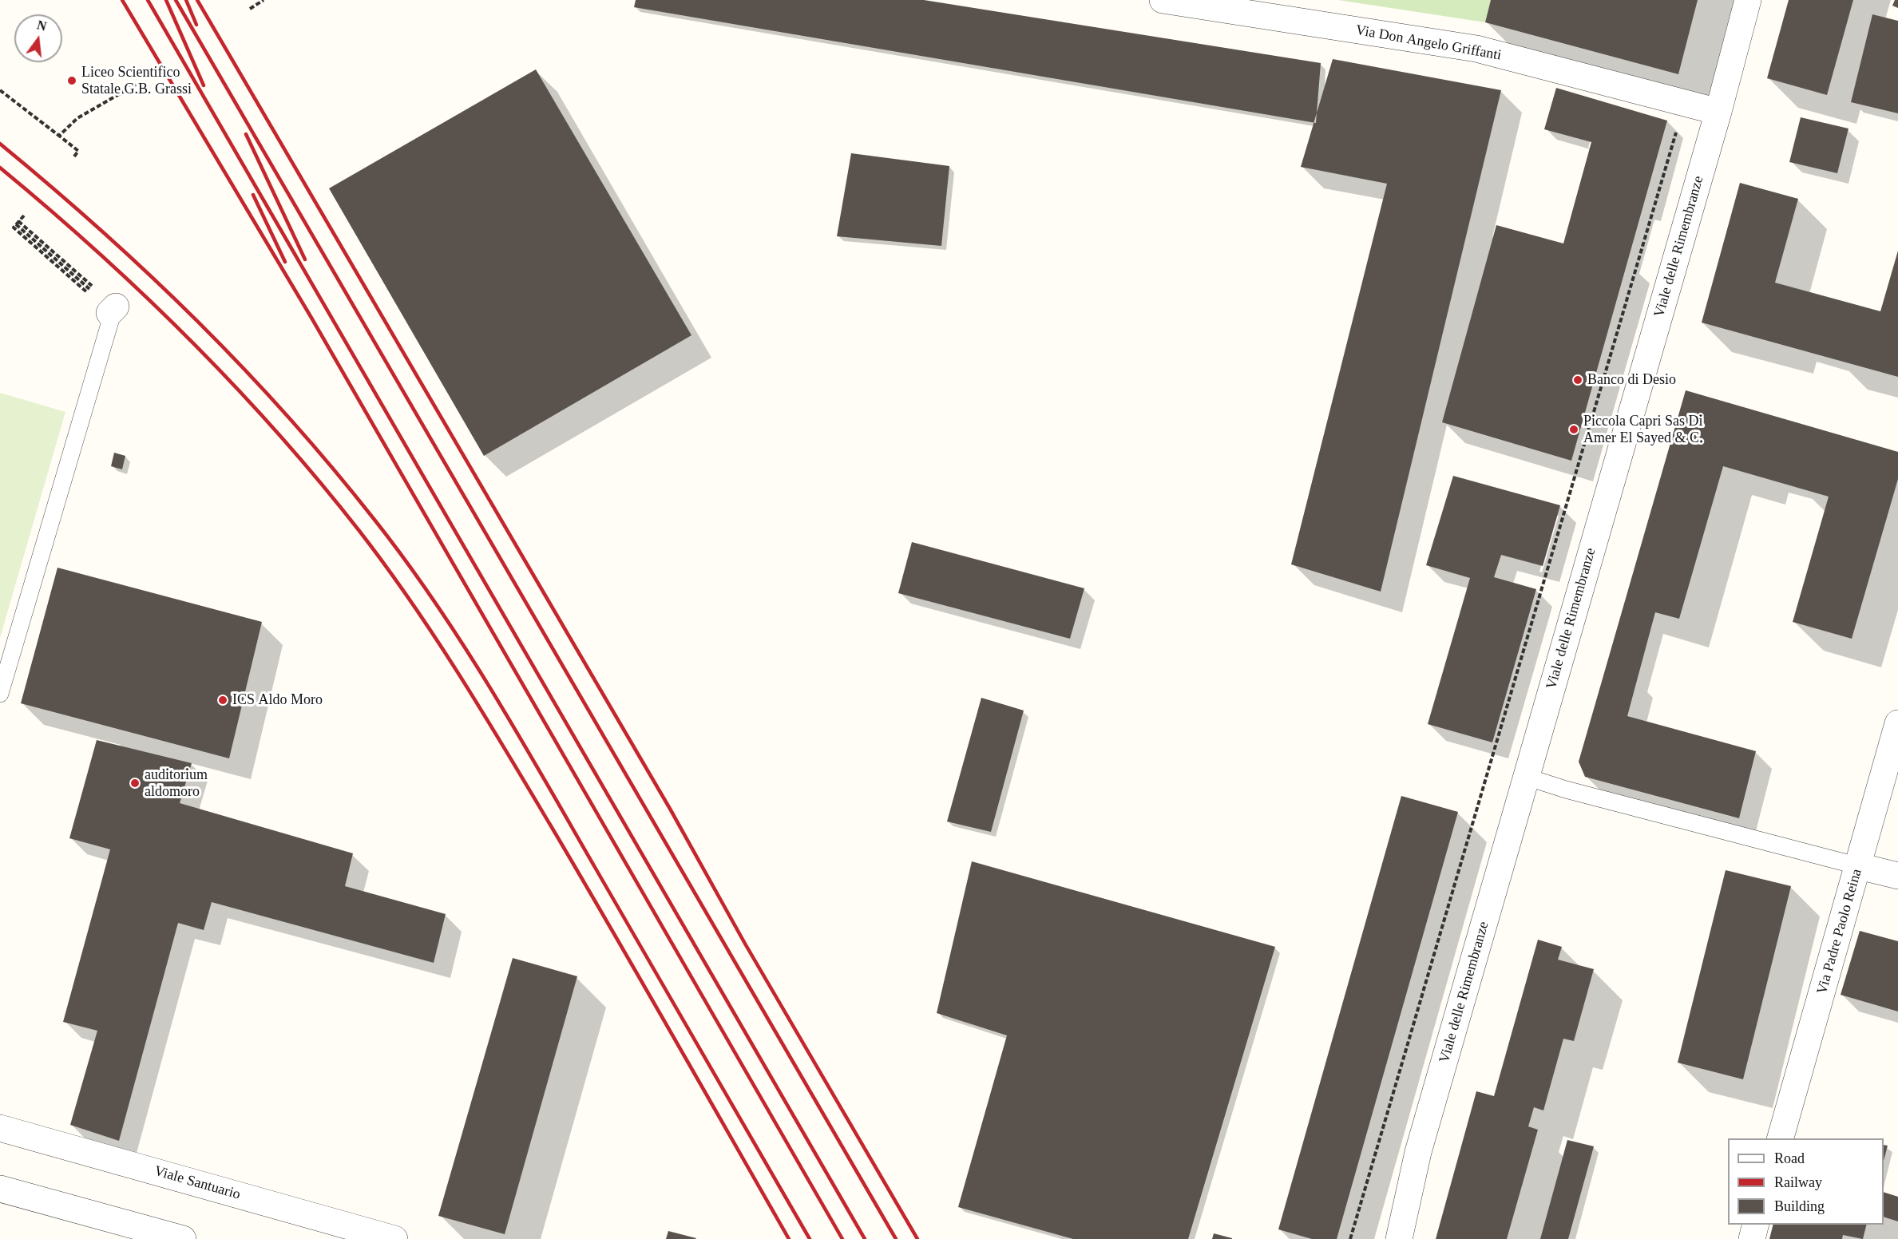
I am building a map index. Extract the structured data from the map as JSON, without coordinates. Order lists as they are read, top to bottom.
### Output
{
  "streets": {
    "street": [
      "Via Don Angelo Griffanti",
      "Viale delle Rimembranze",
      "Via Padre Paolo Reina",
      "Viale Santuario"
    ]
  },
  "crossings": [
    ["Via Don Angelo Griffanti", "Viale delle Rimembranze"]
  ],
  "places": [
    "Liceo Scientifico Statale G.B. Grassi",
    "Banco di Desio",
    "Piccola Capri Sas Di Amer El Sayed & C.",
    "ICS Aldo Moro",
    "auditorium aldomoro"
  ],
  "legend": ["Road", "Railway", "Building"],
  "north": "top"
}
